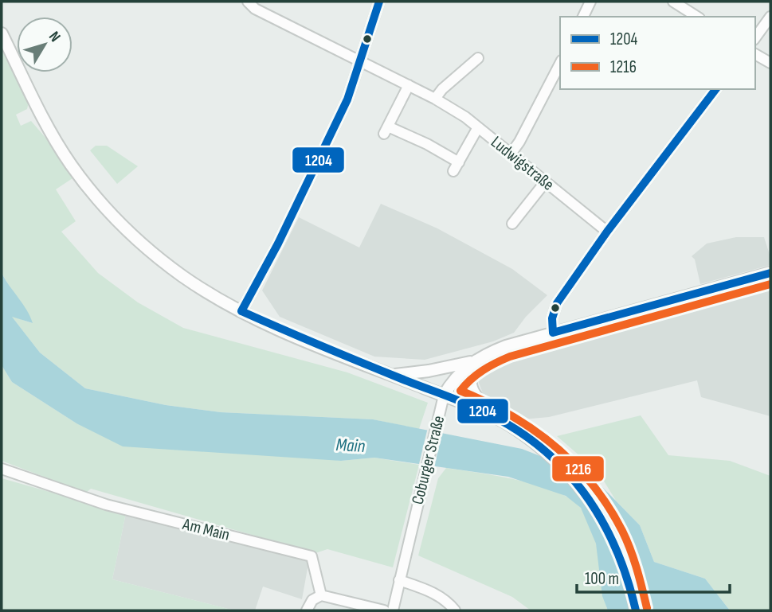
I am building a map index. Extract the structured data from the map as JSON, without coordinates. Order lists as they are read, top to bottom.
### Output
{
  "streets": {
    "street": ["Ludwigstraße", "Coburger Straße", "Am Main"]
  },
  "water": ["Main"],
  "lines": ["transit line 1204", "transit line 1216"],
  "legend": ["1204", "1216"],
  "scale_bar": "100 m",
  "north": "top right"
}
